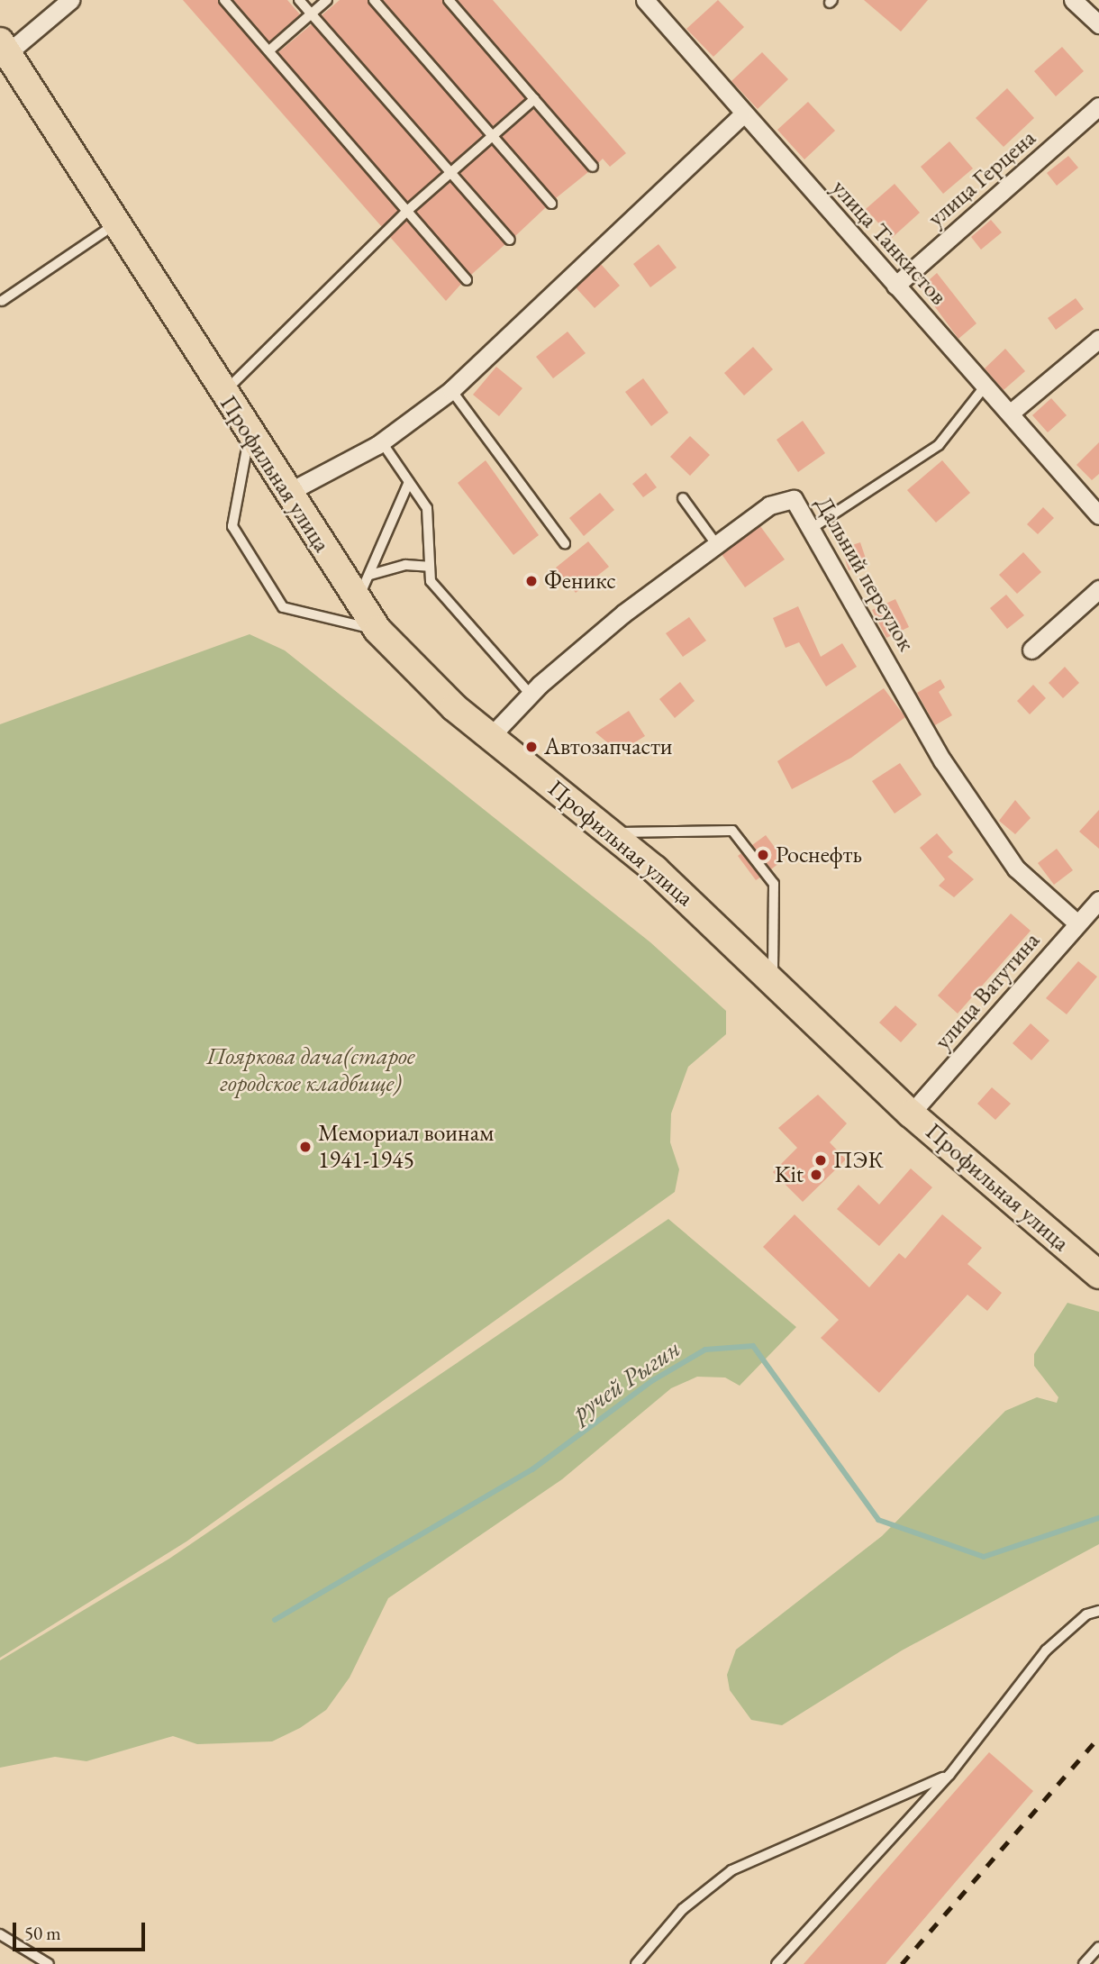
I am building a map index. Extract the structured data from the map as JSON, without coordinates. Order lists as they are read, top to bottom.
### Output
{
  "streets": {
    "main road": ["Профильная улица"],
    "street": [
      "улица Герцена",
      "улица Танкистов",
      "Дальний переулок",
      "улица Ватутина"
    ]
  },
  "crossings": [
    ["улица Герцена", "улица Танкистов"],
    ["Профильная улица", "Дальний переулок"],
    ["Профильная улица", "улица Ватутина"],
    ["Дальний переулок", "улица Ватутина"]
  ],
  "water": ["ручей Рыгин"],
  "parks": ["Пояркова дача(старое городское кладбище)"],
  "places": [
    "Феникс",
    "Автозапчасти",
    "Роснефть",
    "Мемориал воинам 1941-1945",
    "ПЭК",
    "Kit"
  ],
  "scale_bar": "50 m"
}
